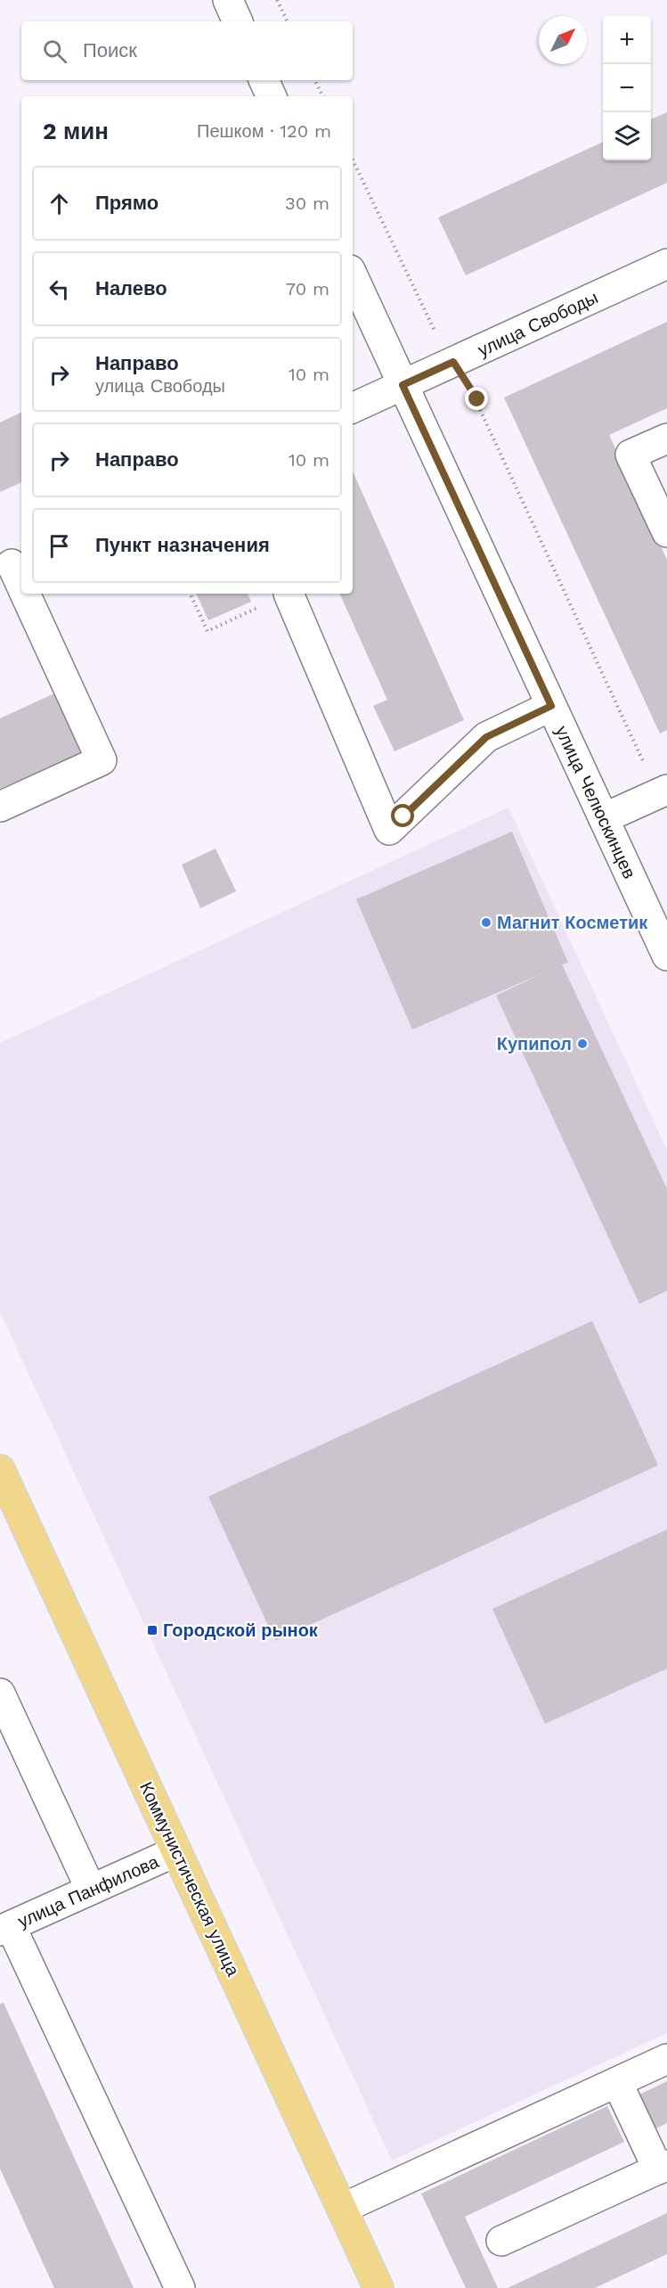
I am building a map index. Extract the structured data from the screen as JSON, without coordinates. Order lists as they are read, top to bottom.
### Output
{
  "streets": {
    "main road": ["Коммунистическая улица"],
    "street": ["улица Свободы", "улица Челюскинцев", "улица Панфилова"]
  },
  "crossings": [
    ["улица Свободы", "улица Челюскинцев"],
    ["Коммунистическая улица", "улица Панфилова"]
  ],
  "places": {
    "other": ["Магнит Косметик", "Купипол"],
    "transit": ["Городской рынок"]
  },
  "north": "top right",
  "page": {
    "map_buttons": ["+", "−"],
    "search": "Поиск",
    "heading": ["2 мин", "Пешком · 120 m"],
    "list": [
      ["Прямо", "30 m"],
      ["Налево", "70 m"],
      ["Направо", "улица Свободы", "10 m"],
      ["Направо", "10 m"],
      "Пункт назначения"
    ]
  }
}
